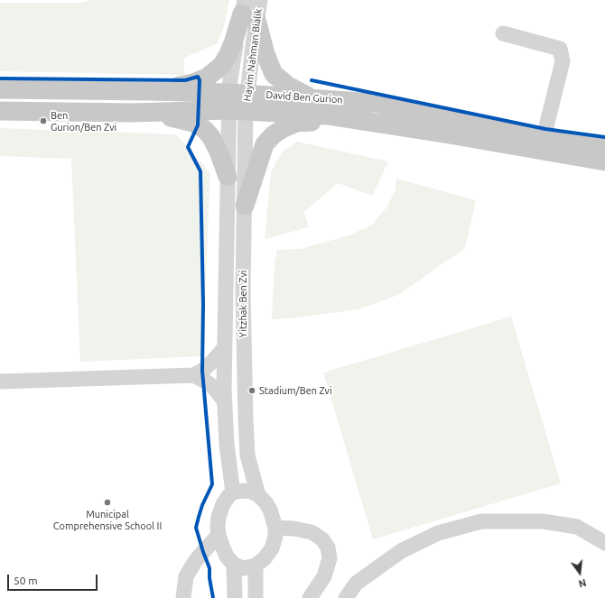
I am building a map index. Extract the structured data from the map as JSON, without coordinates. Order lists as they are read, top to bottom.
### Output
{
  "streets": {
    "main road": ["David Ben Gurion"],
    "street": ["Hayim Nahman Bialik", "Yitzhak Ben Zvi"]
  },
  "crossings": [
    ["Hayim Nahman Bialik", "David Ben Gurion"],
    ["Hayim Nahman Bialik", "Yitzhak Ben Zvi"],
    ["David Ben Gurion", "Yitzhak Ben Zvi"]
  ],
  "places": ["Ben Gurion/Ben Zvi", "Stadium/Ben Zvi", "Municipal Comprehensive School II"],
  "scale_bar": "50 m",
  "north": "bottom"
}
